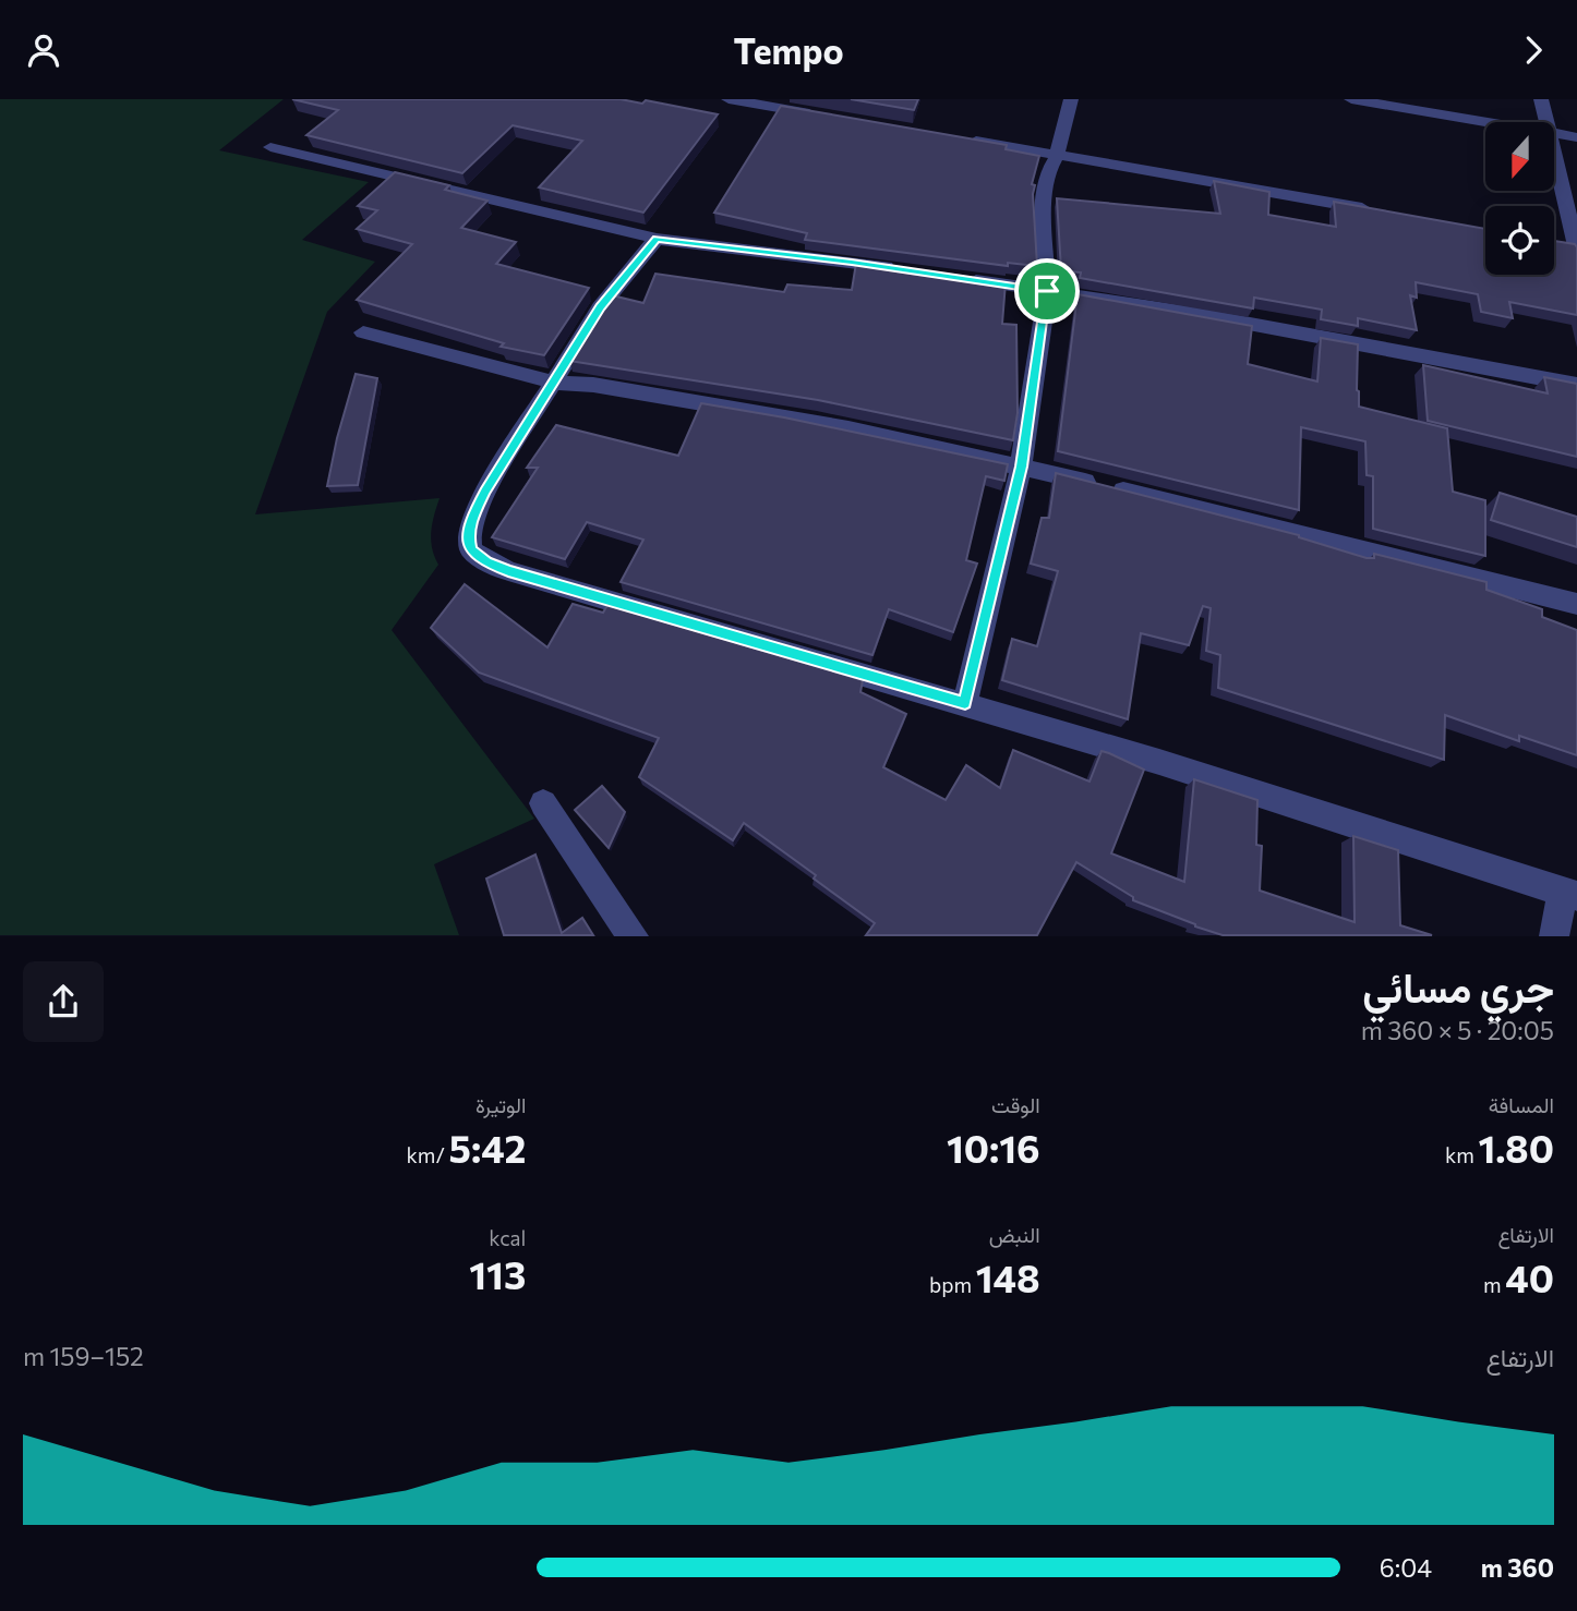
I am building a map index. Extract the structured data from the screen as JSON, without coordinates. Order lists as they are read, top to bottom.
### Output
{
  "north": "bottom",
  "page": {
    "header": "Tempo",
    "heading": ["جري مسائي", "20:05 · 5 × 360 m"],
    "stats": [
      ["المسافة", "1.80 km"],
      ["الوقت", "10:16"],
      ["الوتيرة", "5:42 /km"],
      ["الارتفاع", "40 m"],
      ["النبض", "148 bpm"],
      ["kcal", "113"]
    ],
    "chart": ["الارتفاع", "152–159 m"],
    "list": [
      {
        "name": "360 m",
        "note": "6:04"
      }
    ]
  }
}
